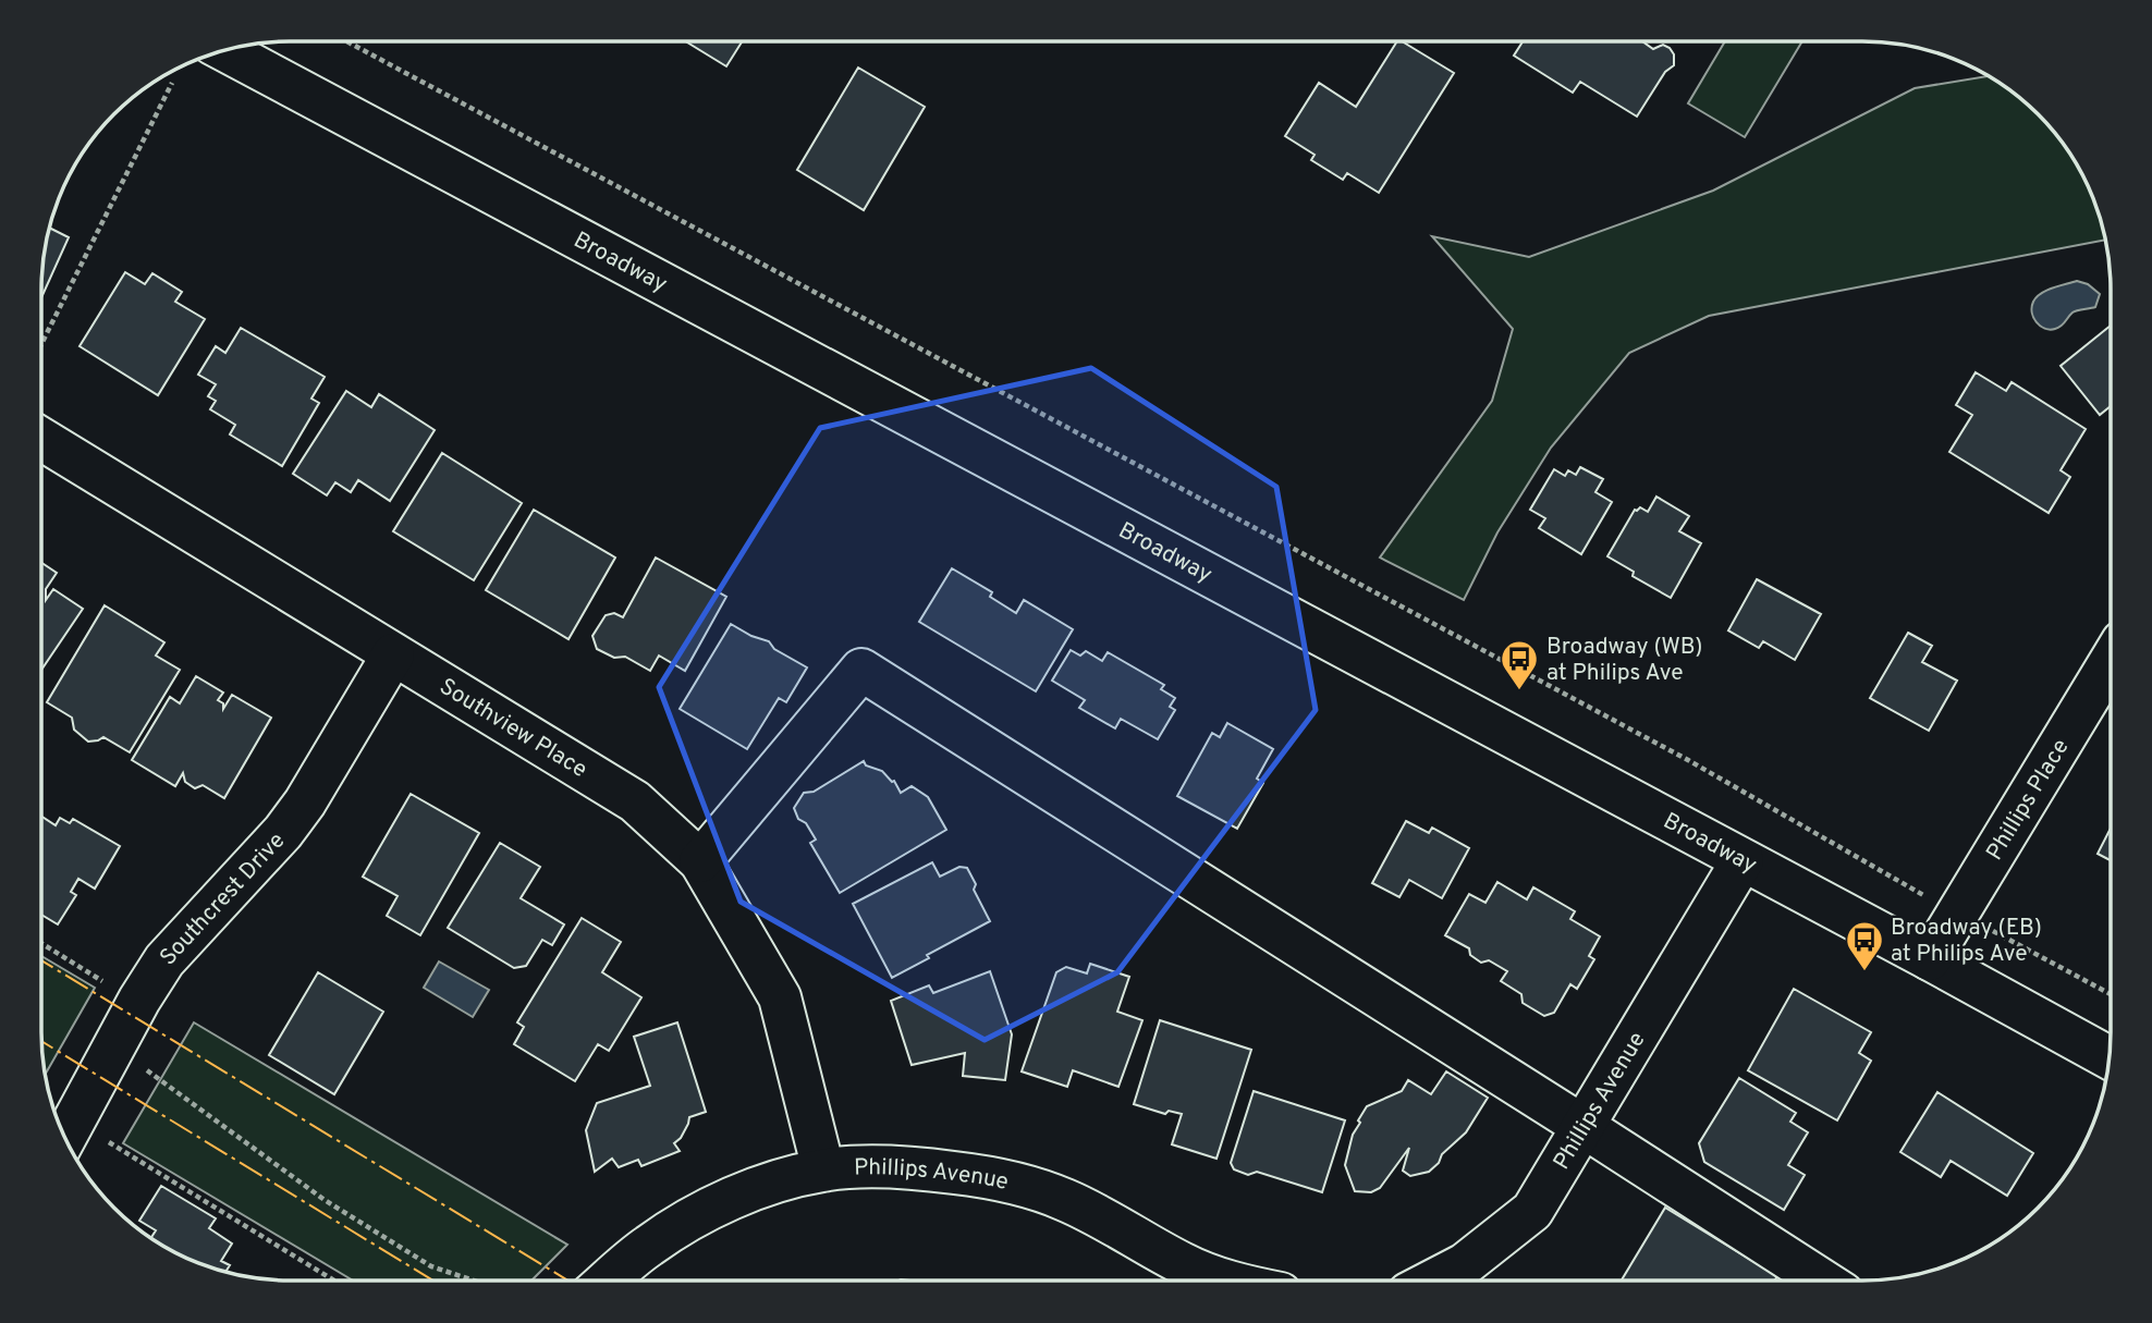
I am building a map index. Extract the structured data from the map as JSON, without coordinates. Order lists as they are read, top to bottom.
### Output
{
  "streets": {
    "street": [
      "Broadway",
      "Southview Place",
      "Phillips Place",
      "Southcrest Drive",
      "Phillips Avenue"
    ]
  },
  "crossings": [
    ["Broadway", "Phillips Place"],
    ["Broadway", "Phillips Avenue"],
    ["Southview Place", "Southcrest Drive"],
    ["Southview Place", "Phillips Avenue"]
  ],
  "places": {
    "bus stop": ["Broadway (WB) at Philips Ave", "Broadway (EB) at Philips Ave"]
  }
}
